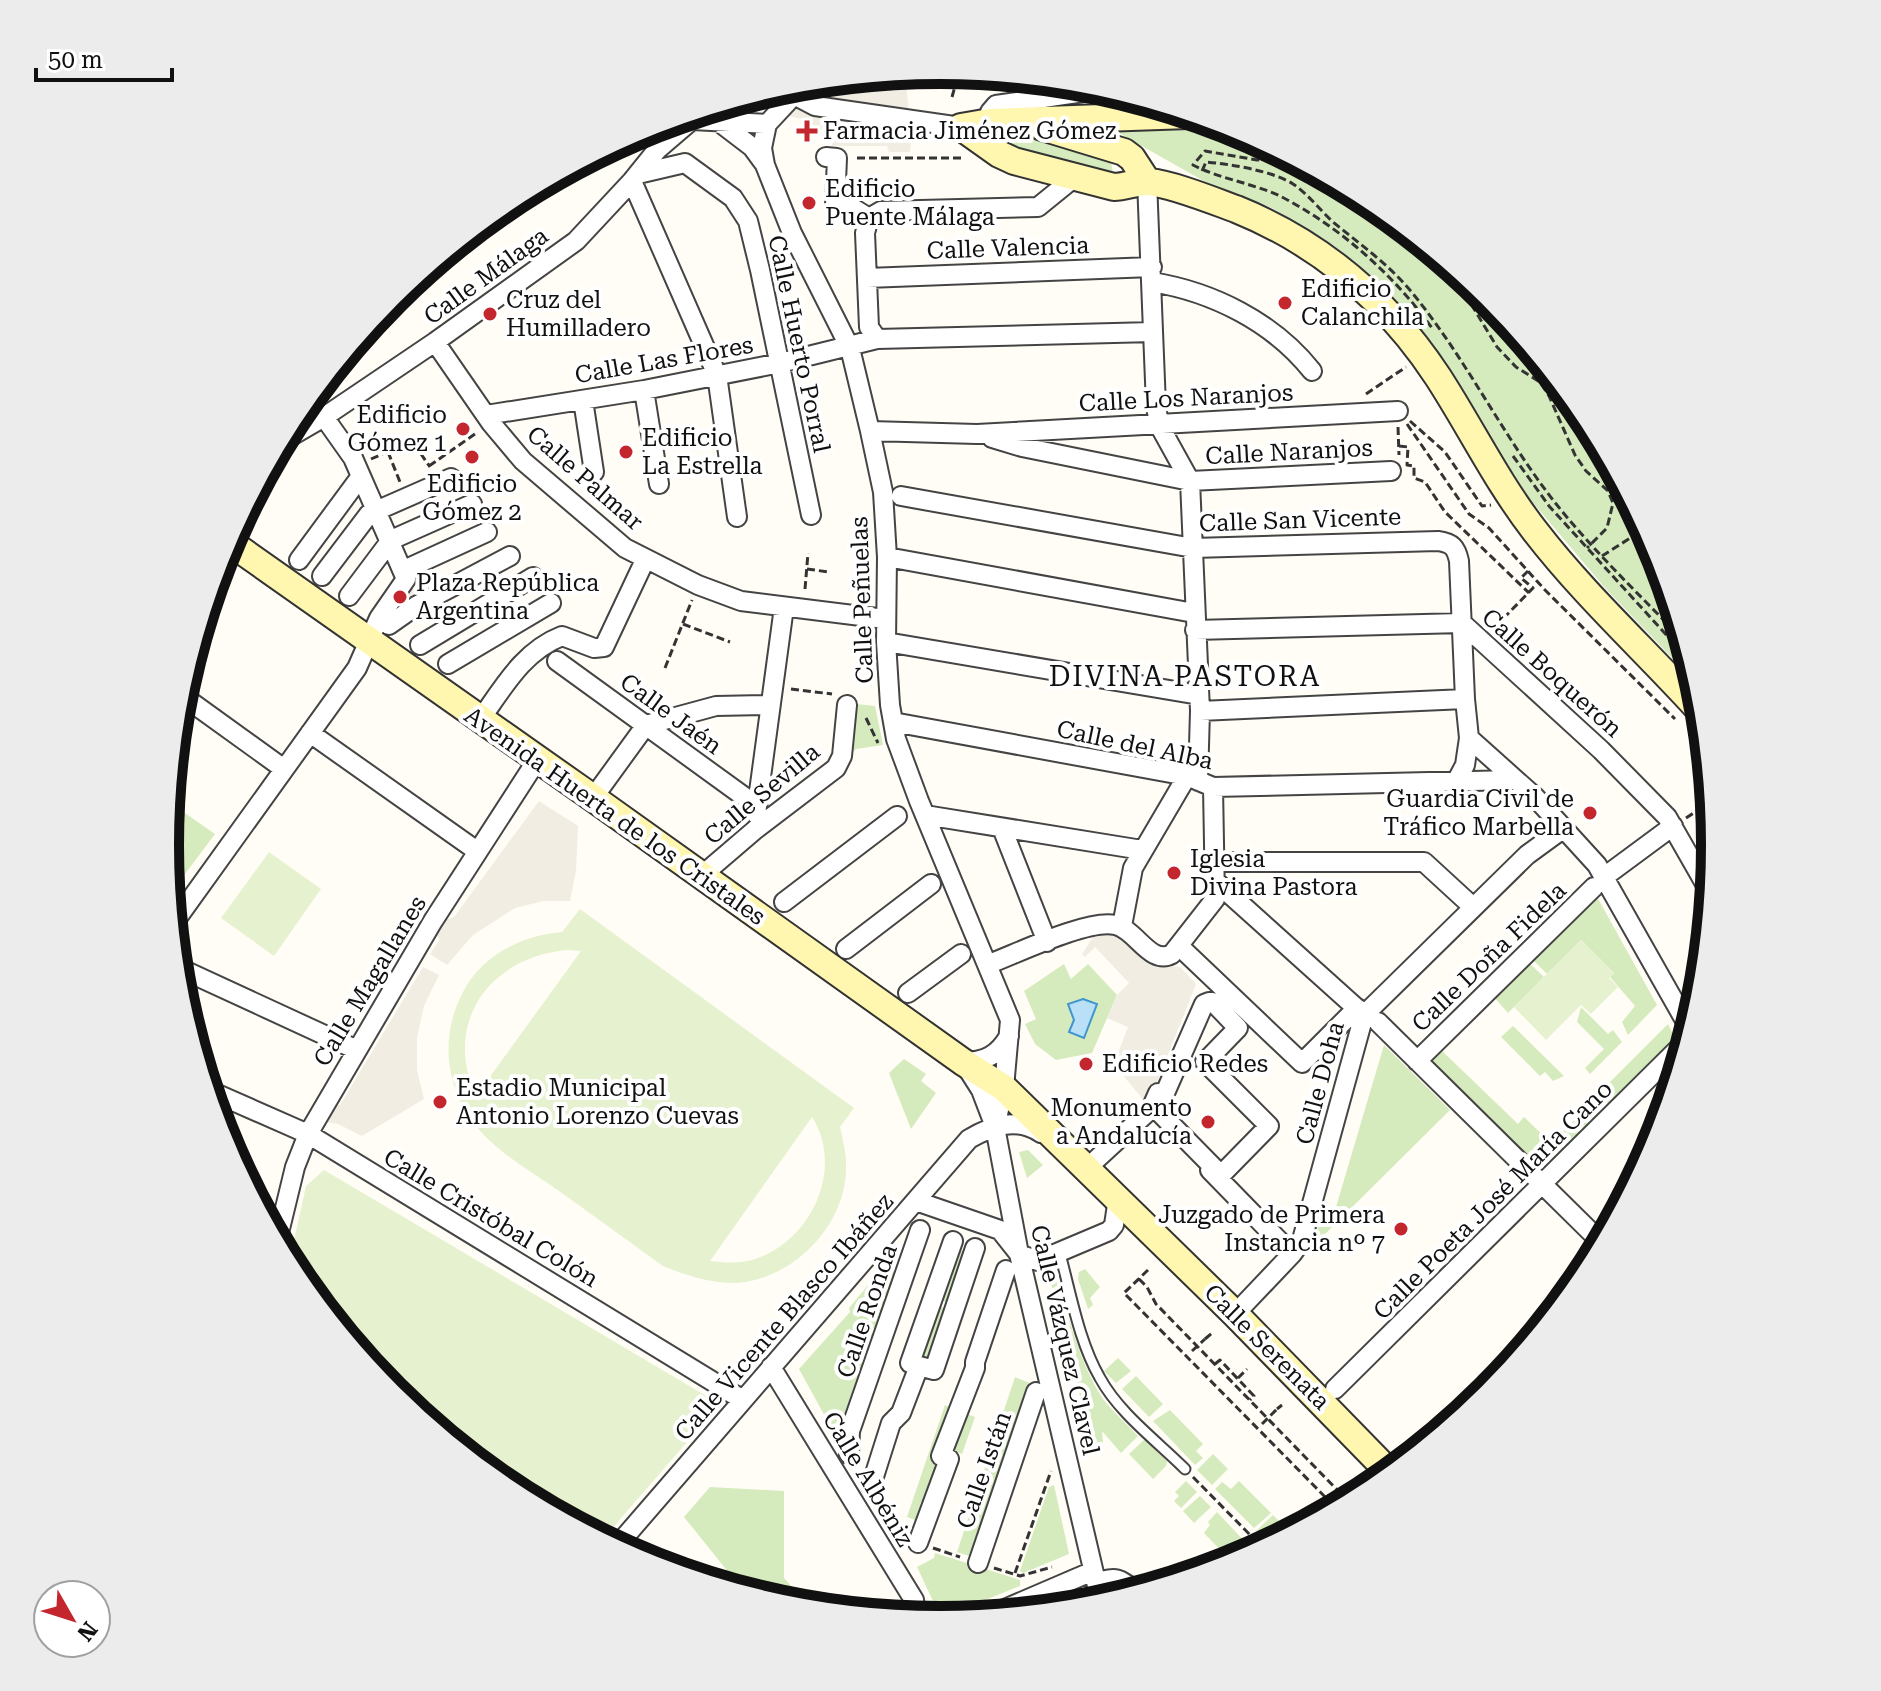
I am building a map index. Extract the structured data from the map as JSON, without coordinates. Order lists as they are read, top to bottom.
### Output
{
  "streets": {
    "main road": ["Avenida Huerta de los Cristales", "Calle Serenata"],
    "street": [
      "Calle Valencia",
      "Calle Málaga",
      "Calle Huerto Porral",
      "Calle Las Flores",
      "Calle Los Naranjos",
      "Calle Naranjos",
      "Calle Palmar",
      "Calle San Vicente",
      "Calle Peñuelas",
      "Calle Boquerón",
      "Calle Jaén",
      "Calle del Alba",
      "Calle Sevilla",
      "Calle Doña Fidela",
      "Calle Magallanes",
      "Calle Doha",
      "Calle Poeta José María Cano",
      "Calle Cristóbal Colón",
      "Calle Ronda",
      "Calle Vicente Blasco Ibáñez",
      "Calle Vázquez Clavel",
      "Calle Istán",
      "Calle Albéniz"
    ]
  },
  "crossings": [
    ["Calle Málaga", "Calle Huerto Porral"],
    ["Calle Málaga", "Calle Palmar"],
    ["Calle Huerto Porral", "Calle Las Flores"],
    ["Calle Las Flores", "Calle Palmar"],
    ["Calle Las Flores", "Calle Peñuelas"],
    ["Calle Los Naranjos", "Calle Naranjos"],
    ["Calle Los Naranjos", "Calle Peñuelas"],
    ["Calle Palmar", "Calle Peñuelas"],
    ["Calle San Vicente", "Calle Boquerón"],
    ["Calle Peñuelas", "Calle Boquerón"],
    ["Calle Peñuelas", "Calle del Alba"],
    ["Calle Peñuelas", "Avenida Huerta de los Cristales"],
    ["Calle Peñuelas", "Calle Vázquez Clavel"],
    ["Calle Peñuelas", "Calle Serenata"],
    ["Calle Boquerón", "Calle Doña Fidela"],
    ["Calle Sevilla", "Avenida Huerta de los Cristales"],
    ["Avenida Huerta de los Cristales", "Calle Magallanes"],
    ["Avenida Huerta de los Cristales", "Calle Vázquez Clavel"],
    ["Avenida Huerta de los Cristales", "Calle Serenata"],
    ["Calle Magallanes", "Calle Cristóbal Colón"],
    ["Calle Doha", "Calle Serenata"],
    ["Calle Cristóbal Colón", "Calle Vicente Blasco Ibáñez"],
    ["Calle Vicente Blasco Ibáñez", "Calle Vázquez Clavel"],
    ["Calle Vicente Blasco Ibáñez", "Calle Albéniz"],
    ["Calle Vázquez Clavel", "Calle Serenata"]
  ],
  "districts": ["DIVINA PASTORA"],
  "places": {
    "health": ["Farmacia Jiménez Gómez"],
    "other": [
      "Edificio Puente Málaga",
      "Edificio Calanchila",
      "Cruz del Humilladero",
      "Edificio Gómez 1",
      "Edificio La Estrella",
      "Edificio Gómez 2",
      "Plaza República Argentina",
      "Guardia Civil de Tráfico Marbella",
      "Iglesia Divina Pastora",
      "Edificio Redes",
      "Estadio Municipal Antonio Lorenzo Cuevas",
      "Monumento a Andalucía",
      "Juzgado de Primera Instancia nº 7"
    ]
  },
  "scale_bar": "50 m",
  "north": "bottom right"
}
